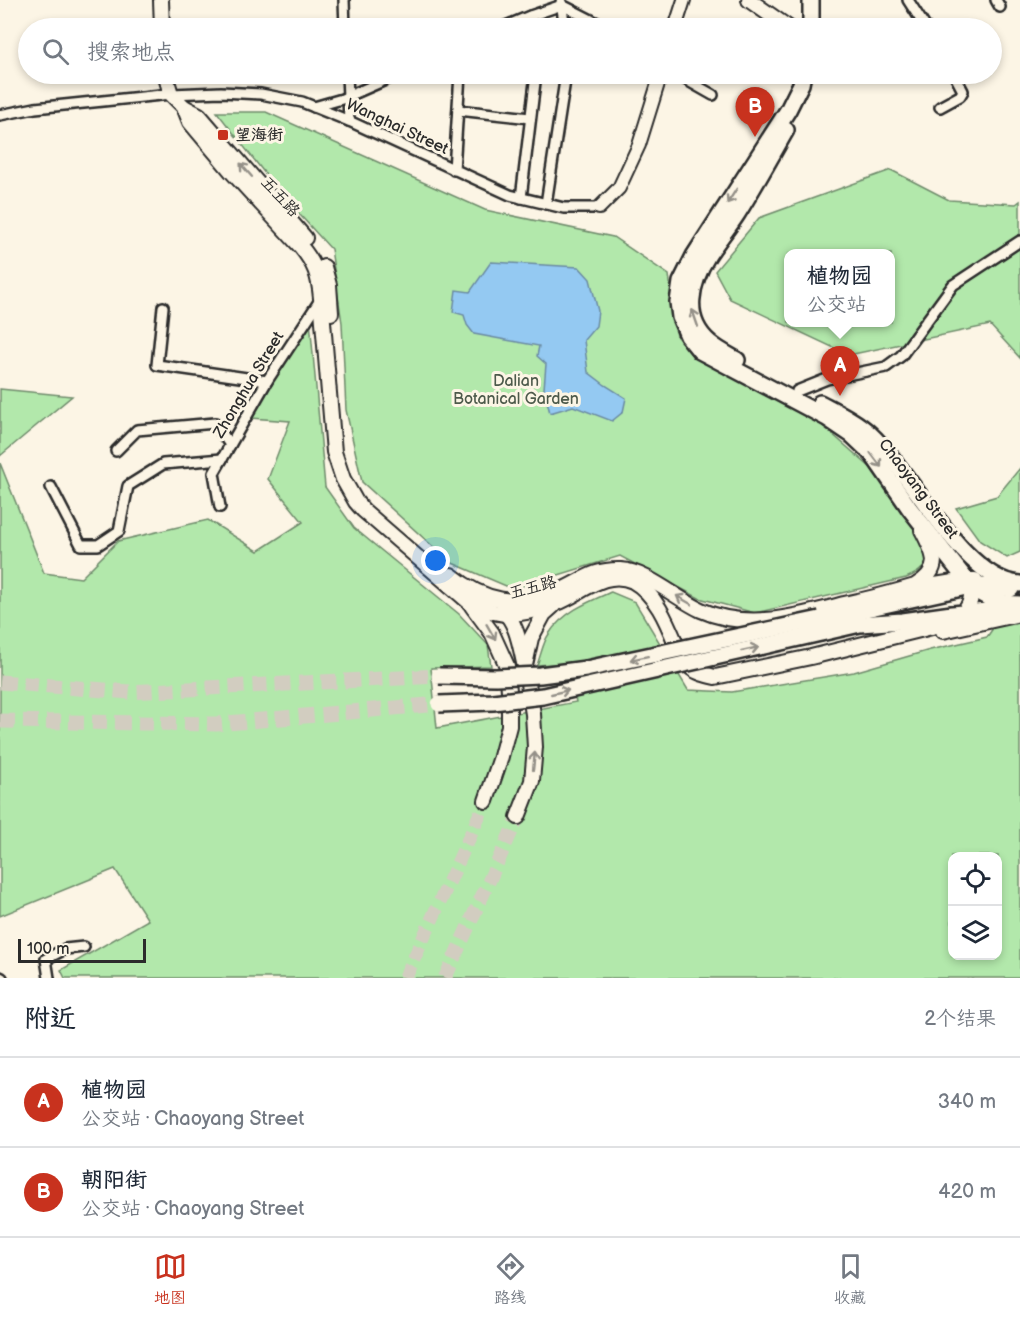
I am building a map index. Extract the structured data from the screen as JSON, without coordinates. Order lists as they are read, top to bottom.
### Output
{
  "streets": {
    "main road": ["五五路", "Chaoyang Street"],
    "street": ["Wanghai Street", "Zhonghua Street"]
  },
  "crossings": [
    ["Wanghai Street", "五五路"],
    ["五五路", "Zhonghua Street"],
    ["五五路", "Chaoyang Street"]
  ],
  "parks": ["Dalian Botanical Garden"],
  "places": {
    "transit": ["望海街"]
  },
  "scale_bar": "100 m",
  "page": {
    "search": "搜索地点",
    "pins": ["B", "A"],
    "popup": ["植物园", "公交站"],
    "scale": "100 m",
    "heading": ["附近", "2个结果"],
    "list": [
      {
        "mark": "A",
        "name": "植物园",
        "note": "公交站 · Chaoyang Street",
        "value": "340 m"
      },
      {
        "mark": "B",
        "name": "朝阳街",
        "note": "公交站 · Chaoyang Street",
        "value": "420 m"
      }
    ],
    "nav": ["地图", "路线", "收藏"]
  }
}
